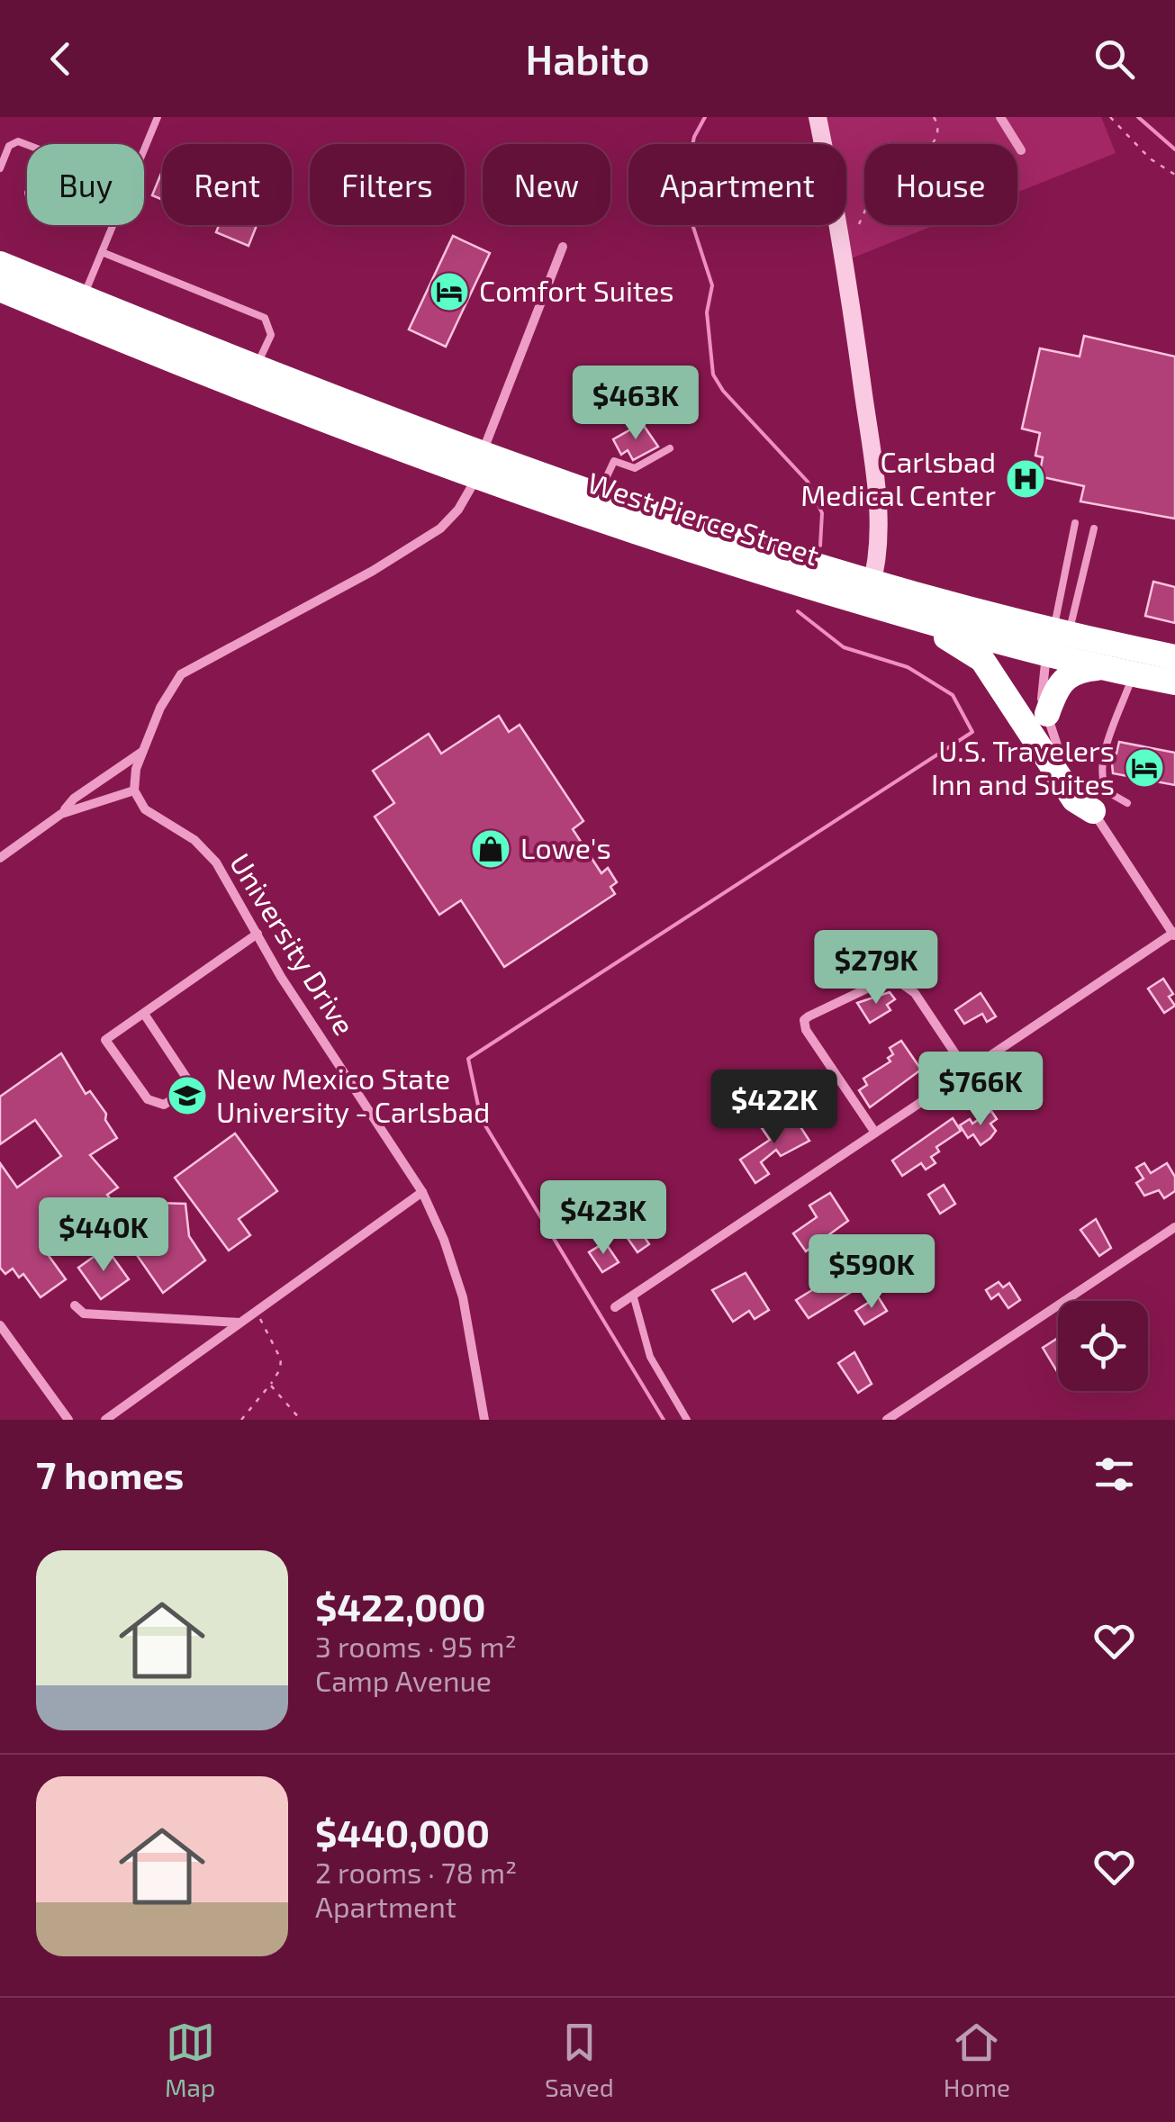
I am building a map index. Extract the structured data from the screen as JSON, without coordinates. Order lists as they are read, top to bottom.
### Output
{
  "streets": {
    "highway": ["West Pierce Street"],
    "street": ["University Drive"]
  },
  "places": {
    "hotel": ["Comfort Suites", "U.S. Travelers Inn and Suites"],
    "hospital": ["Carlsbad Medical Center"],
    "shop": ["Lowe's"],
    "school or university": ["New Mexico State University - Carlsbad"]
  },
  "page": {
    "header": "Habito",
    "chip": [
      "Buy",
      "Rent",
      "Filters",
      "New",
      "Apartment",
      "House"
    ],
    "price": [
      "$463K",
      "$279K",
      "$766K",
      "$422K",
      "$423K",
      "$440K",
      "$590K"
    ],
    "heading": "7 homes",
    "list": [
      {
        "name": "$422,000",
        "note": "3 rooms · 95 m² · Camp Avenue"
      },
      {
        "name": "$440,000",
        "note": "2 rooms · 78 m² · Apartment"
      }
    ],
    "tabs": ["Map", "Saved", "Home"]
  }
}
